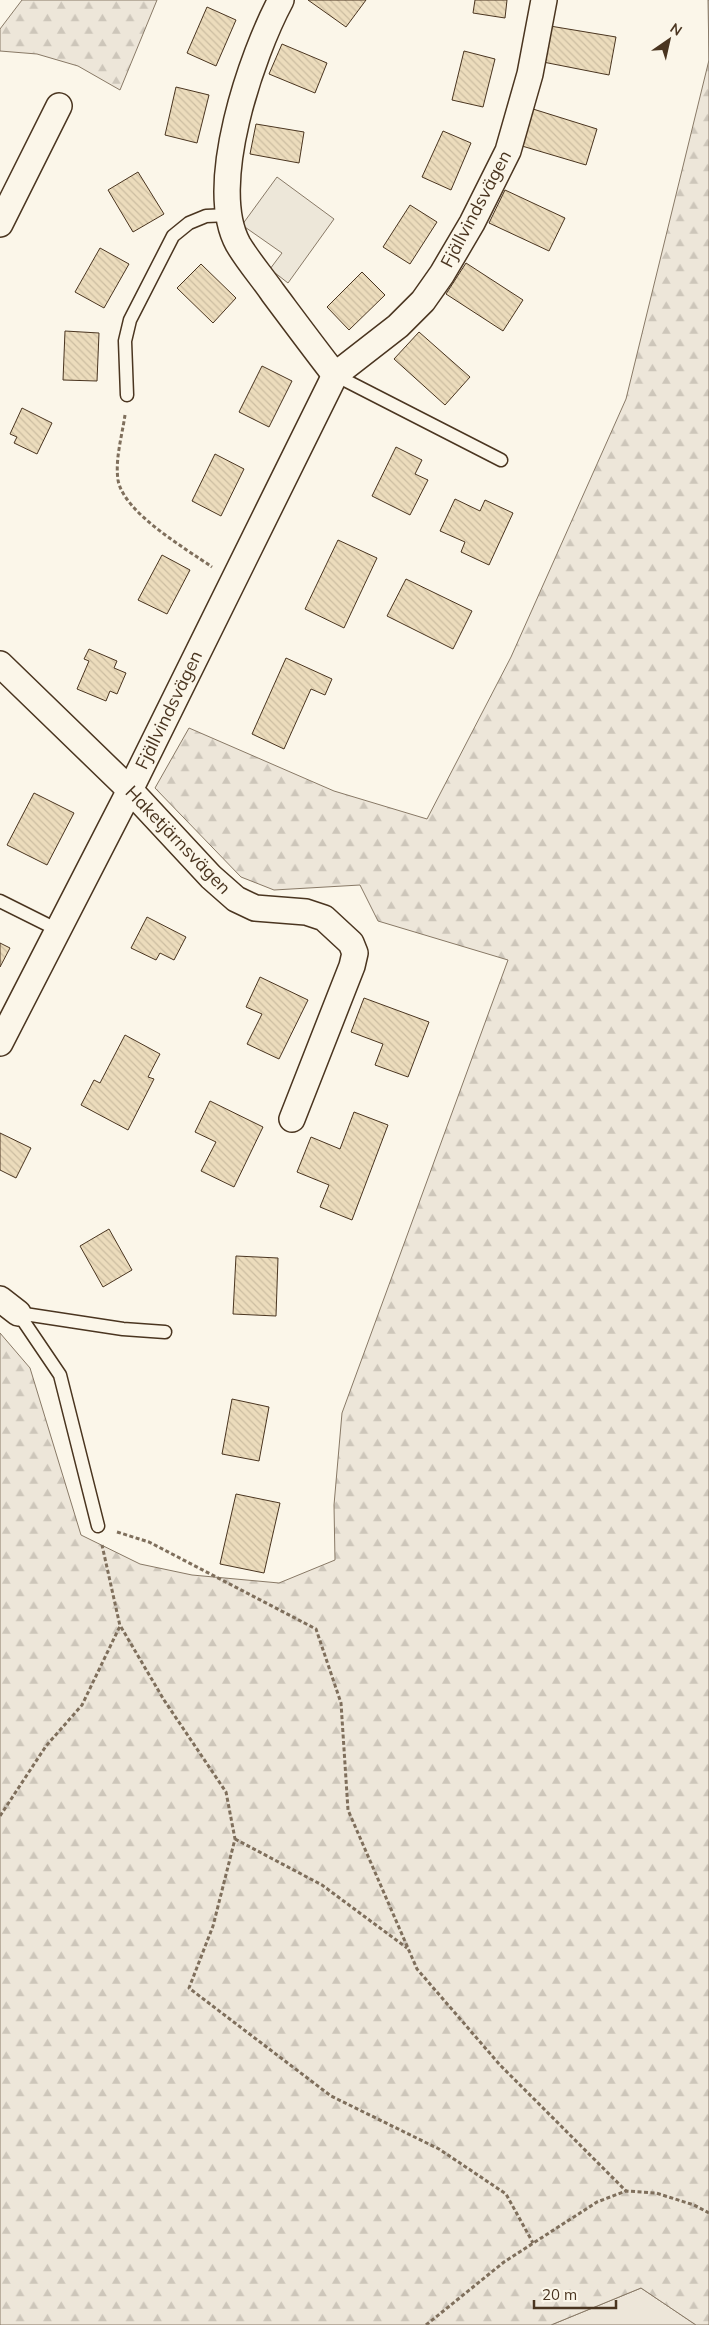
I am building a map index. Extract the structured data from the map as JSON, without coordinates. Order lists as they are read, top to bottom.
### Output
{
  "streets": {
    "street": ["Fjällvindsvägen", "Haketjärnsvägen"]
  },
  "crossings": [
    ["Fjällvindsvägen", "Haketjärnsvägen"]
  ],
  "scale_bar": "20 m",
  "north": "top right"
}
